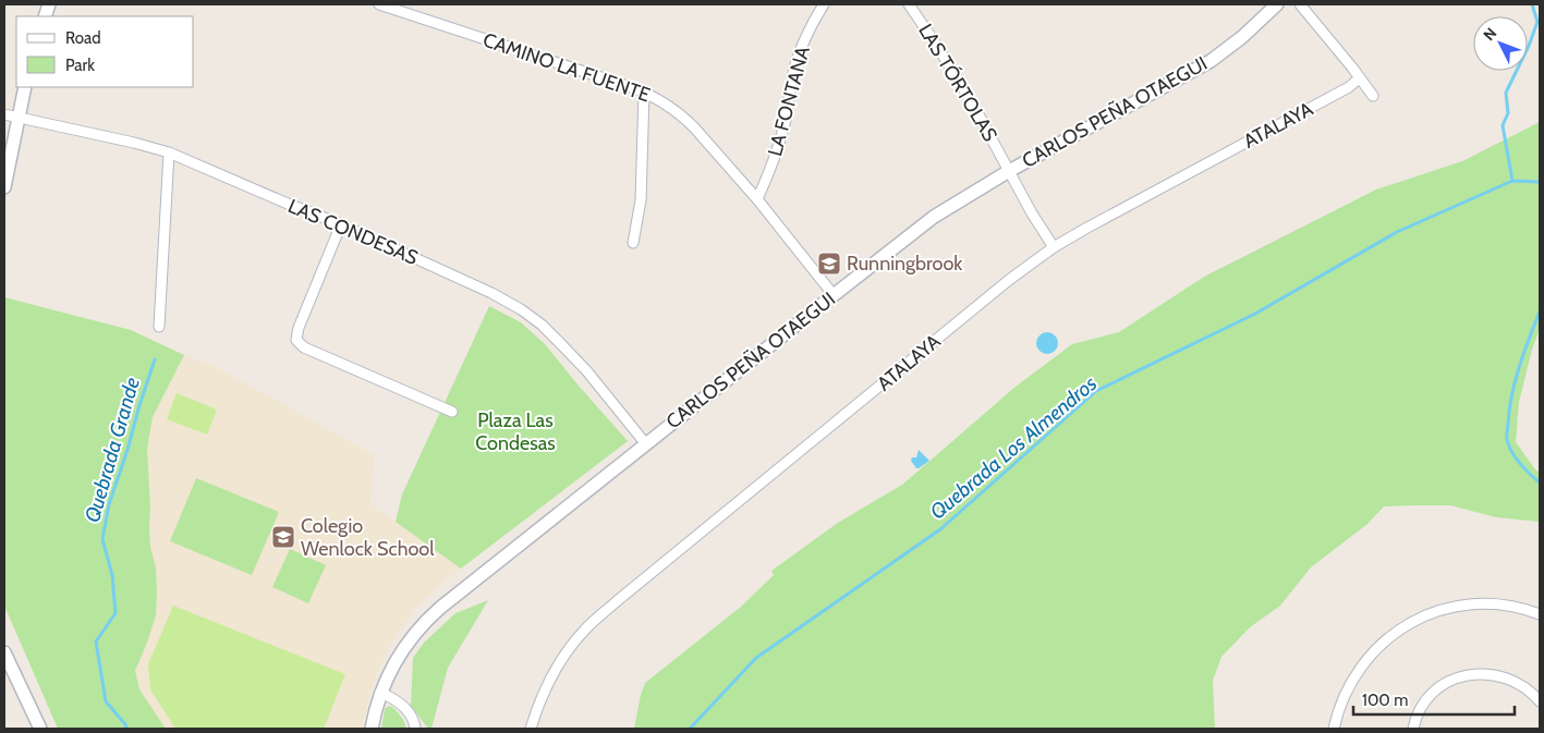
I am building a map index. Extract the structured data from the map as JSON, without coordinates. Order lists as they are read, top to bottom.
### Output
{
  "streets": {
    "street": [
      "CAMINO LA FUENTE",
      "LAS TÓRTOLAS",
      "LA FONTANA",
      "CARLOS PEÑA OTAEGUI",
      "ATALAYA",
      "LAS CONDESAS"
    ]
  },
  "crossings": [
    ["CAMINO LA FUENTE", "LA FONTANA"],
    ["CAMINO LA FUENTE", "CARLOS PEÑA OTAEGUI"],
    ["LAS TÓRTOLAS", "CARLOS PEÑA OTAEGUI"],
    ["LAS TÓRTOLAS", "ATALAYA"],
    ["CARLOS PEÑA OTAEGUI", "LAS CONDESAS"]
  ],
  "water": ["Quebrada Los Almendros", "Quebrada Grande"],
  "parks": ["Plaza Las Condesas"],
  "places": {
    "school or university": ["Runningbrook", "Colegio Wenlock School"]
  },
  "legend": ["Road", "Park"],
  "scale_bar": "100 m",
  "north": "top left"
}
